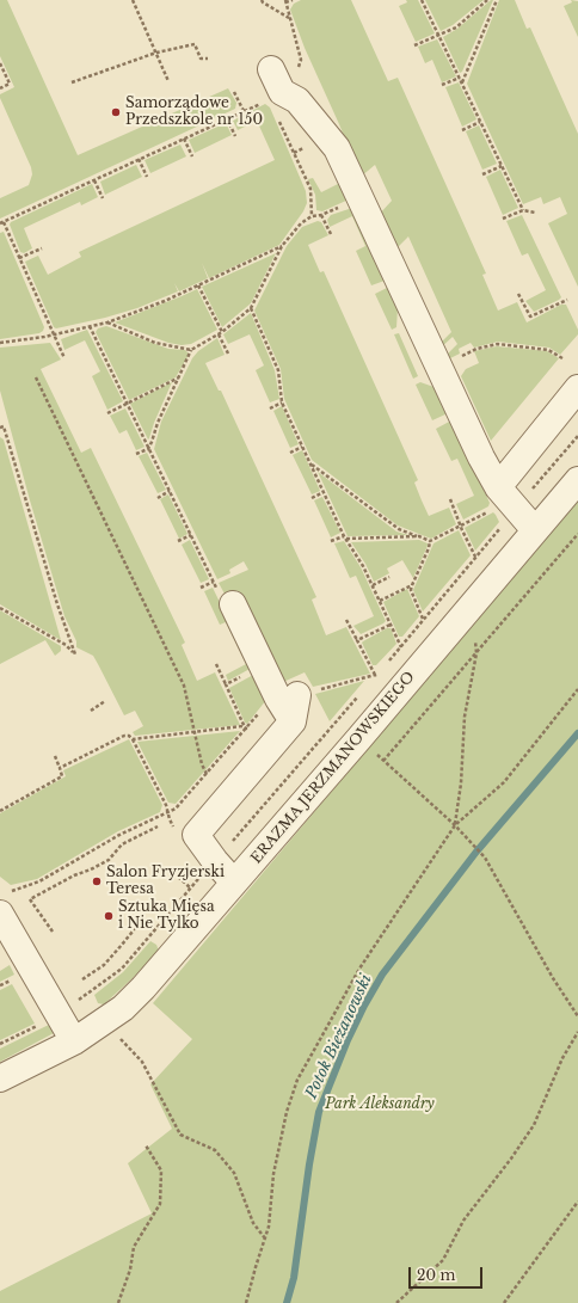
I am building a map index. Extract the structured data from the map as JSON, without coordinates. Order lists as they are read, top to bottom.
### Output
{
  "streets": {
    "street": ["ERAZMA JERZMANOWSKIEGO"]
  },
  "water": ["Potok Bieżanowski"],
  "parks": ["Park Aleksandry"],
  "places": ["Samorządowe Przedszkole nr 150", "Salon Fryzjerski Teresa", "Sztuka Mięsa i Nie Tylko"],
  "scale_bar": "20 m"
}
